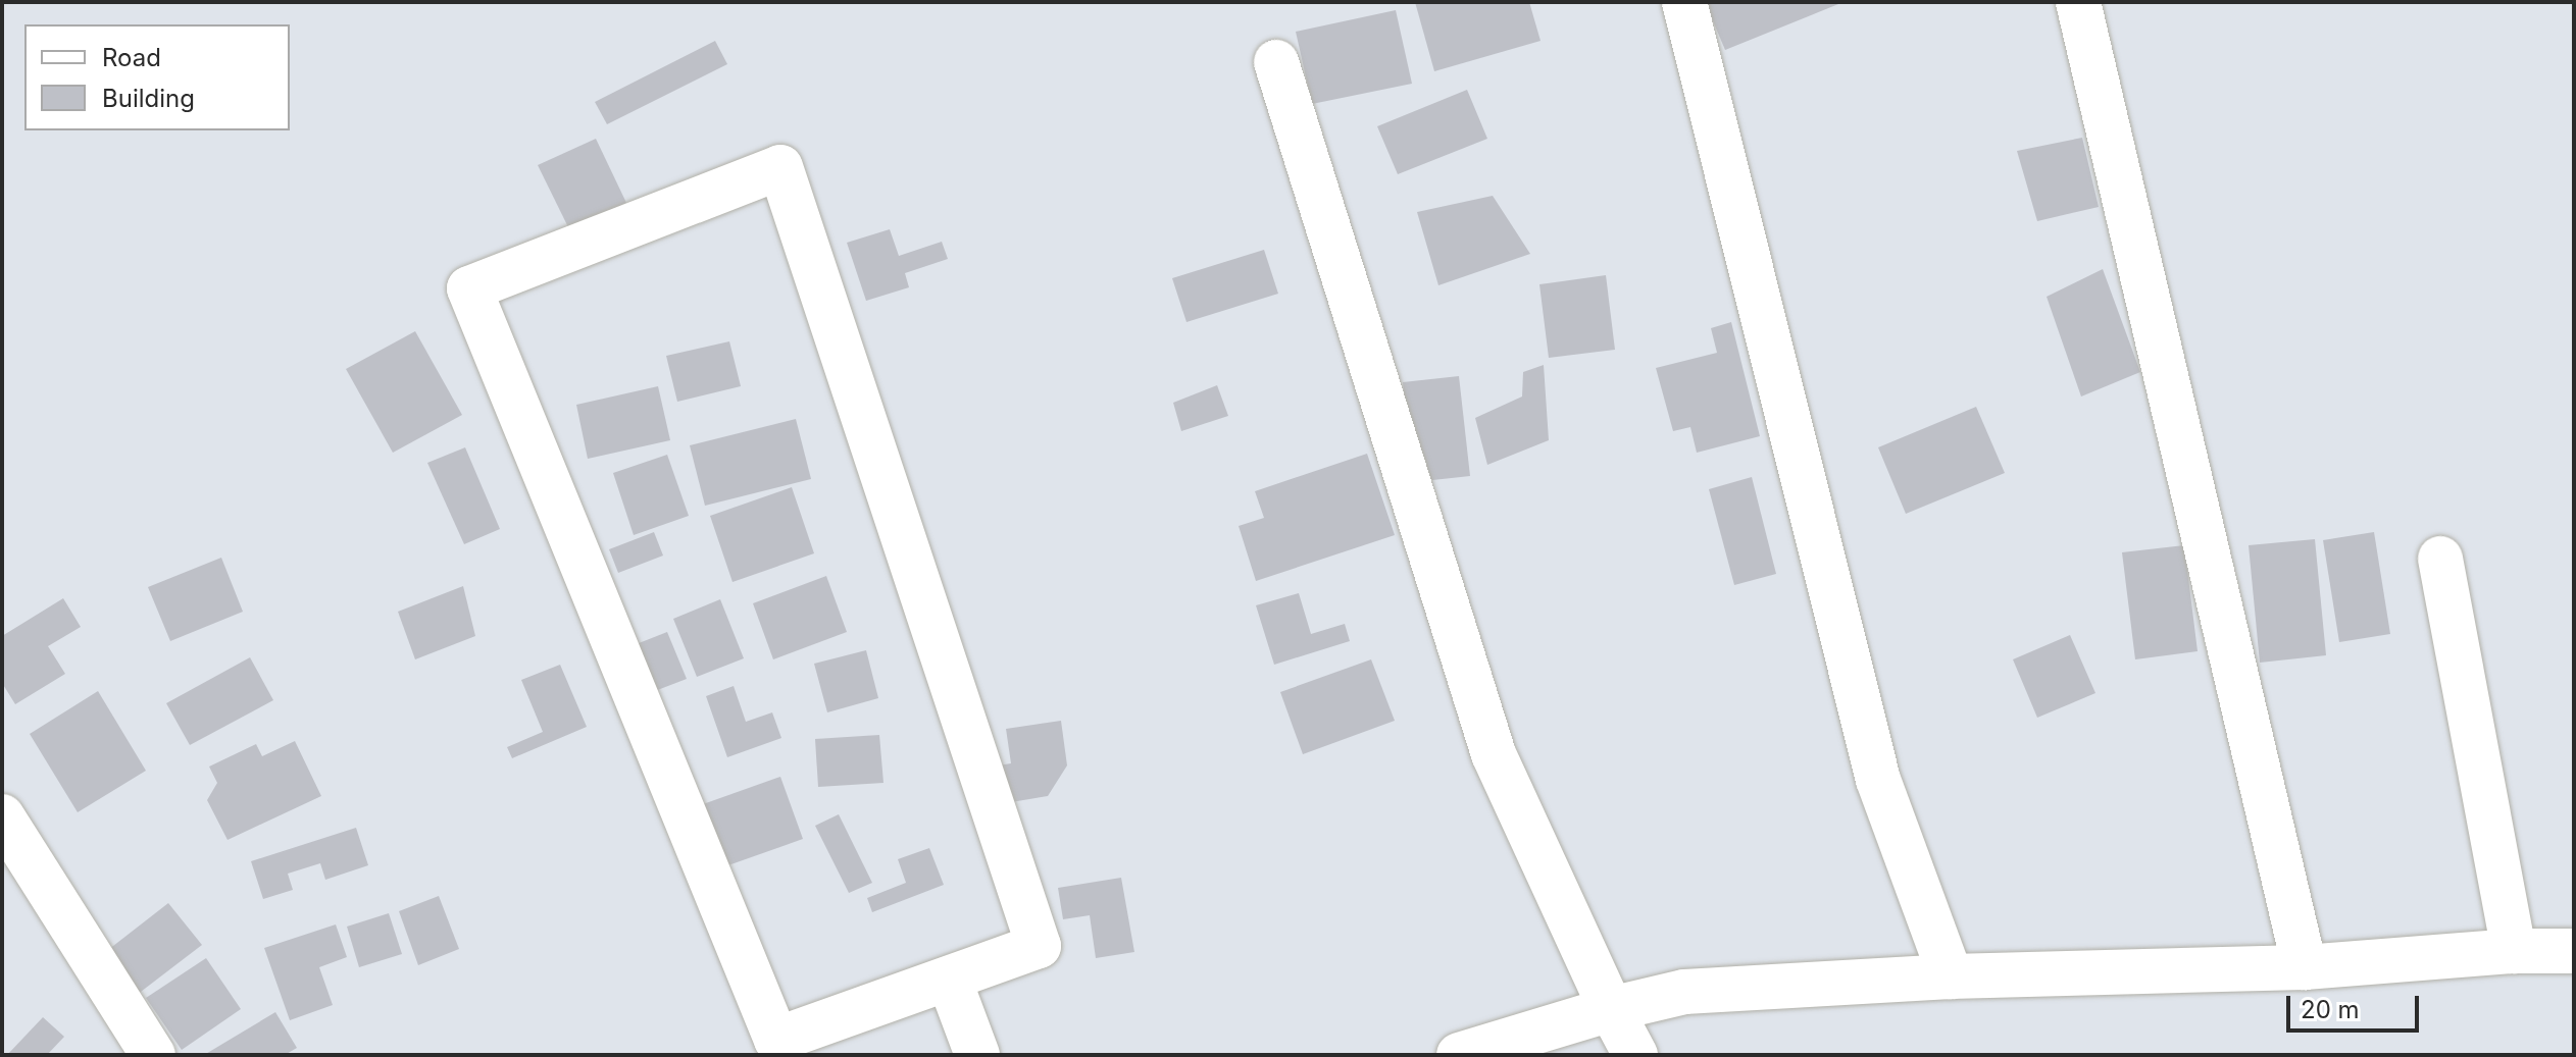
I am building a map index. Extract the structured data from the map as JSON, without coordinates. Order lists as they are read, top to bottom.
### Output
{
  "legend": ["Road", "Building"],
  "scale_bar": "20 m"
}
